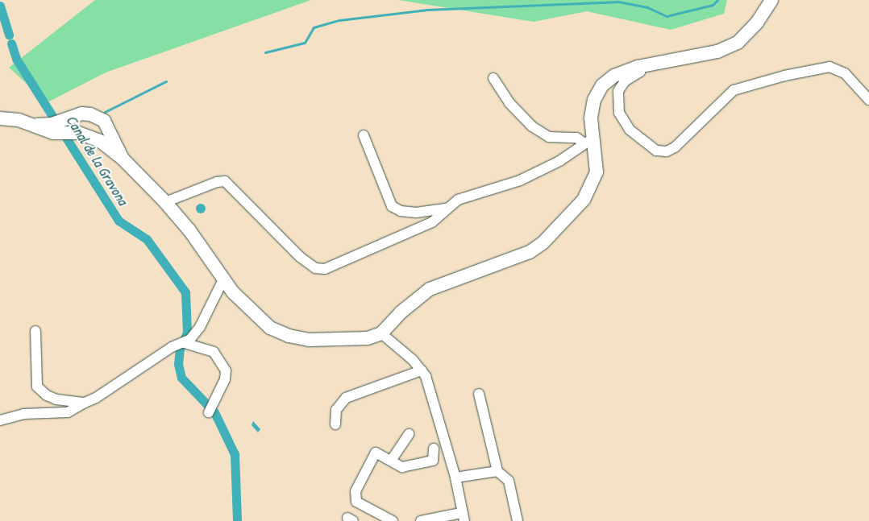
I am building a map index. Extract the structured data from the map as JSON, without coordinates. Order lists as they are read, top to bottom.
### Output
{
  "water": ["Canal de la Gravona"]
}
